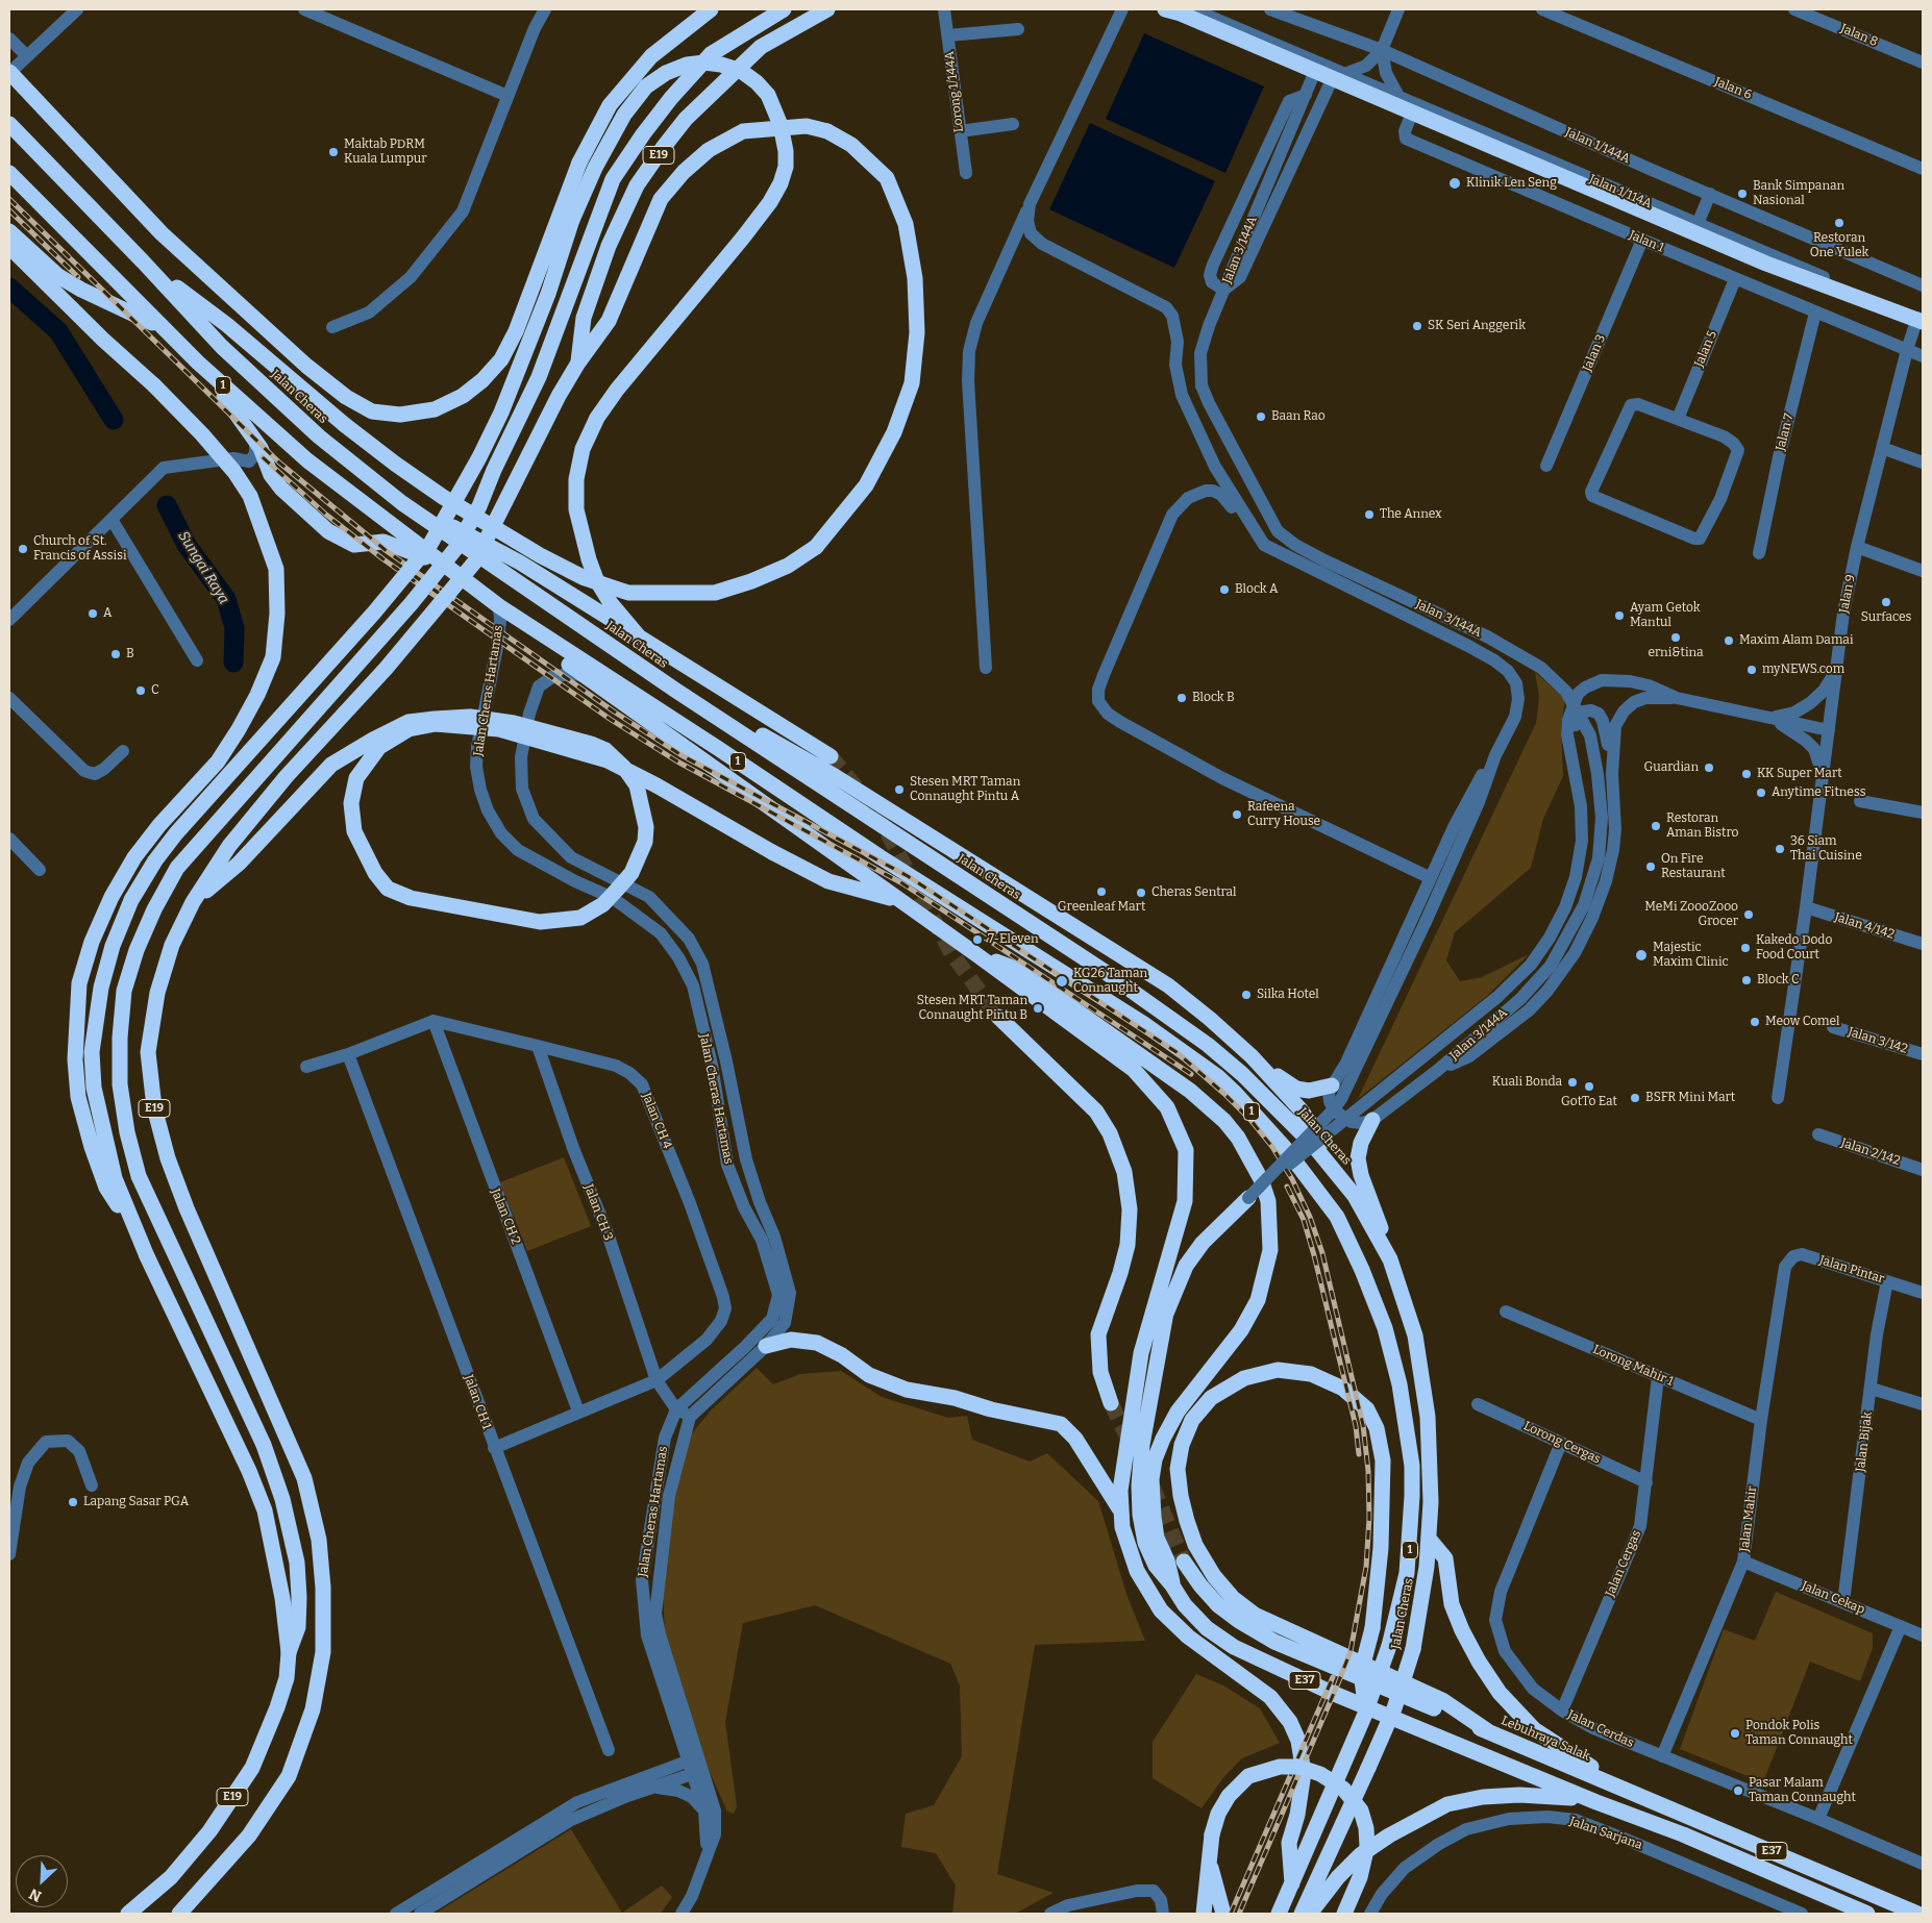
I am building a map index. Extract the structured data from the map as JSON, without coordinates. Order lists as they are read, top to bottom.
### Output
{
  "streets": {
    "highway": [
      "E19",
      "1",
      "Jalan Cheras",
      "E37",
      "Lebuhraya Salak"
    ],
    "street": [
      "Jalan 8",
      "Jalan 6",
      "Lorong 1/144A",
      "Jalan 1/144A",
      "Jalan 1/114A",
      "Jalan 1",
      "Jalan 3/144A",
      "Jalan 5",
      "Jalan 3",
      "Jalan 7",
      "Jalan 9",
      "Jalan Cheras Hartamas",
      "Jalan 4/142",
      "Jalan 3/142",
      "Jalan CH 4",
      "Jalan 2/142",
      "Jalan CH 3",
      "Jalan CH 2",
      "Jalan Pintar",
      "Lorong Mahir 1",
      "Jalan CH 1",
      "Jalan Bijak",
      "Lorong Cergas",
      "Jalan Mahir",
      "Jalan Cergas",
      "Jalan Cekap",
      "Jalan Cerdas",
      "Jalan Sarjana"
    ]
  },
  "crossings": [
    ["Jalan 1/114A", "Jalan 1"],
    ["Jalan 1/114A", "Jalan 9"],
    ["Jalan 1", "Jalan 5"],
    ["Jalan 1", "Jalan 3"],
    ["Jalan 1", "Jalan 7"],
    ["Jalan 1", "Jalan 9"],
    ["Jalan Cheras", "Jalan Cheras Hartamas"],
    ["Jalan 9", "Jalan 4/142"],
    ["Jalan Cheras Hartamas", "Jalan CH 3"],
    ["Jalan CH 4", "Jalan CH 3"],
    ["Jalan CH 4", "Jalan CH 2"],
    ["Jalan CH 4", "Jalan CH 1"],
    ["Jalan Pintar", "Jalan Bijak"],
    ["Jalan Pintar", "Jalan Mahir"],
    ["Lorong Mahir 1", "Jalan Mahir"],
    ["Lorong Mahir 1", "Jalan Cergas"],
    ["Jalan Bijak", "Jalan Cekap"],
    ["Lorong Cergas", "Jalan Cergas"],
    ["Lorong Cergas", "Jalan Cerdas"],
    ["Jalan Mahir", "Jalan Cekap"],
    ["Jalan Mahir", "Jalan Cerdas"],
    ["Jalan Cergas", "Jalan Cerdas"]
  ],
  "water": ["Sungai Raya"],
  "places": [
    "Maktab PDRM Kuala Lumpur",
    "Klinik Len Seng",
    "Bank Simpanan Nasional",
    "Restoran One Yulek",
    "SK Seri Anggerik",
    "Baan Rao",
    "The Annex",
    "Church of St. Francis of Assisi",
    "Block A",
    "Surfaces",
    "A",
    "Ayam Getok Mantul",
    "erni&tina",
    "Maxim Alam Damai",
    "B",
    "myNEWS.com",
    "C",
    "Block B",
    "Guardian",
    "KK Super Mart",
    "Stesen MRT Taman Connaught Pintu A",
    "Anytime Fitness",
    "Rafeena Curry House",
    "Restoran Aman Bistro",
    "36 Siam Thai Cuisine",
    "On Fire Restaurant",
    "Greenleaf Mart",
    "Cheras Sentral",
    "MeMi ZoooZooo Grocer",
    "7-Eleven",
    "Kakedo Dodo Food Court",
    "Majestic Maxim Clinic",
    "Block C",
    "KG26 Taman Connaught",
    "Silka Hotel",
    "Stesen MRT Taman Connaught Pintu B",
    "Meow Comel",
    "Kuali Bonda",
    "GotTo Eat",
    "BSFR Mini Mart",
    "Lapang Sasar PGA",
    "Pondok Polis Taman Connaught",
    "Pasar Malam Taman Connaught"
  ],
  "north": "bottom left"
}
